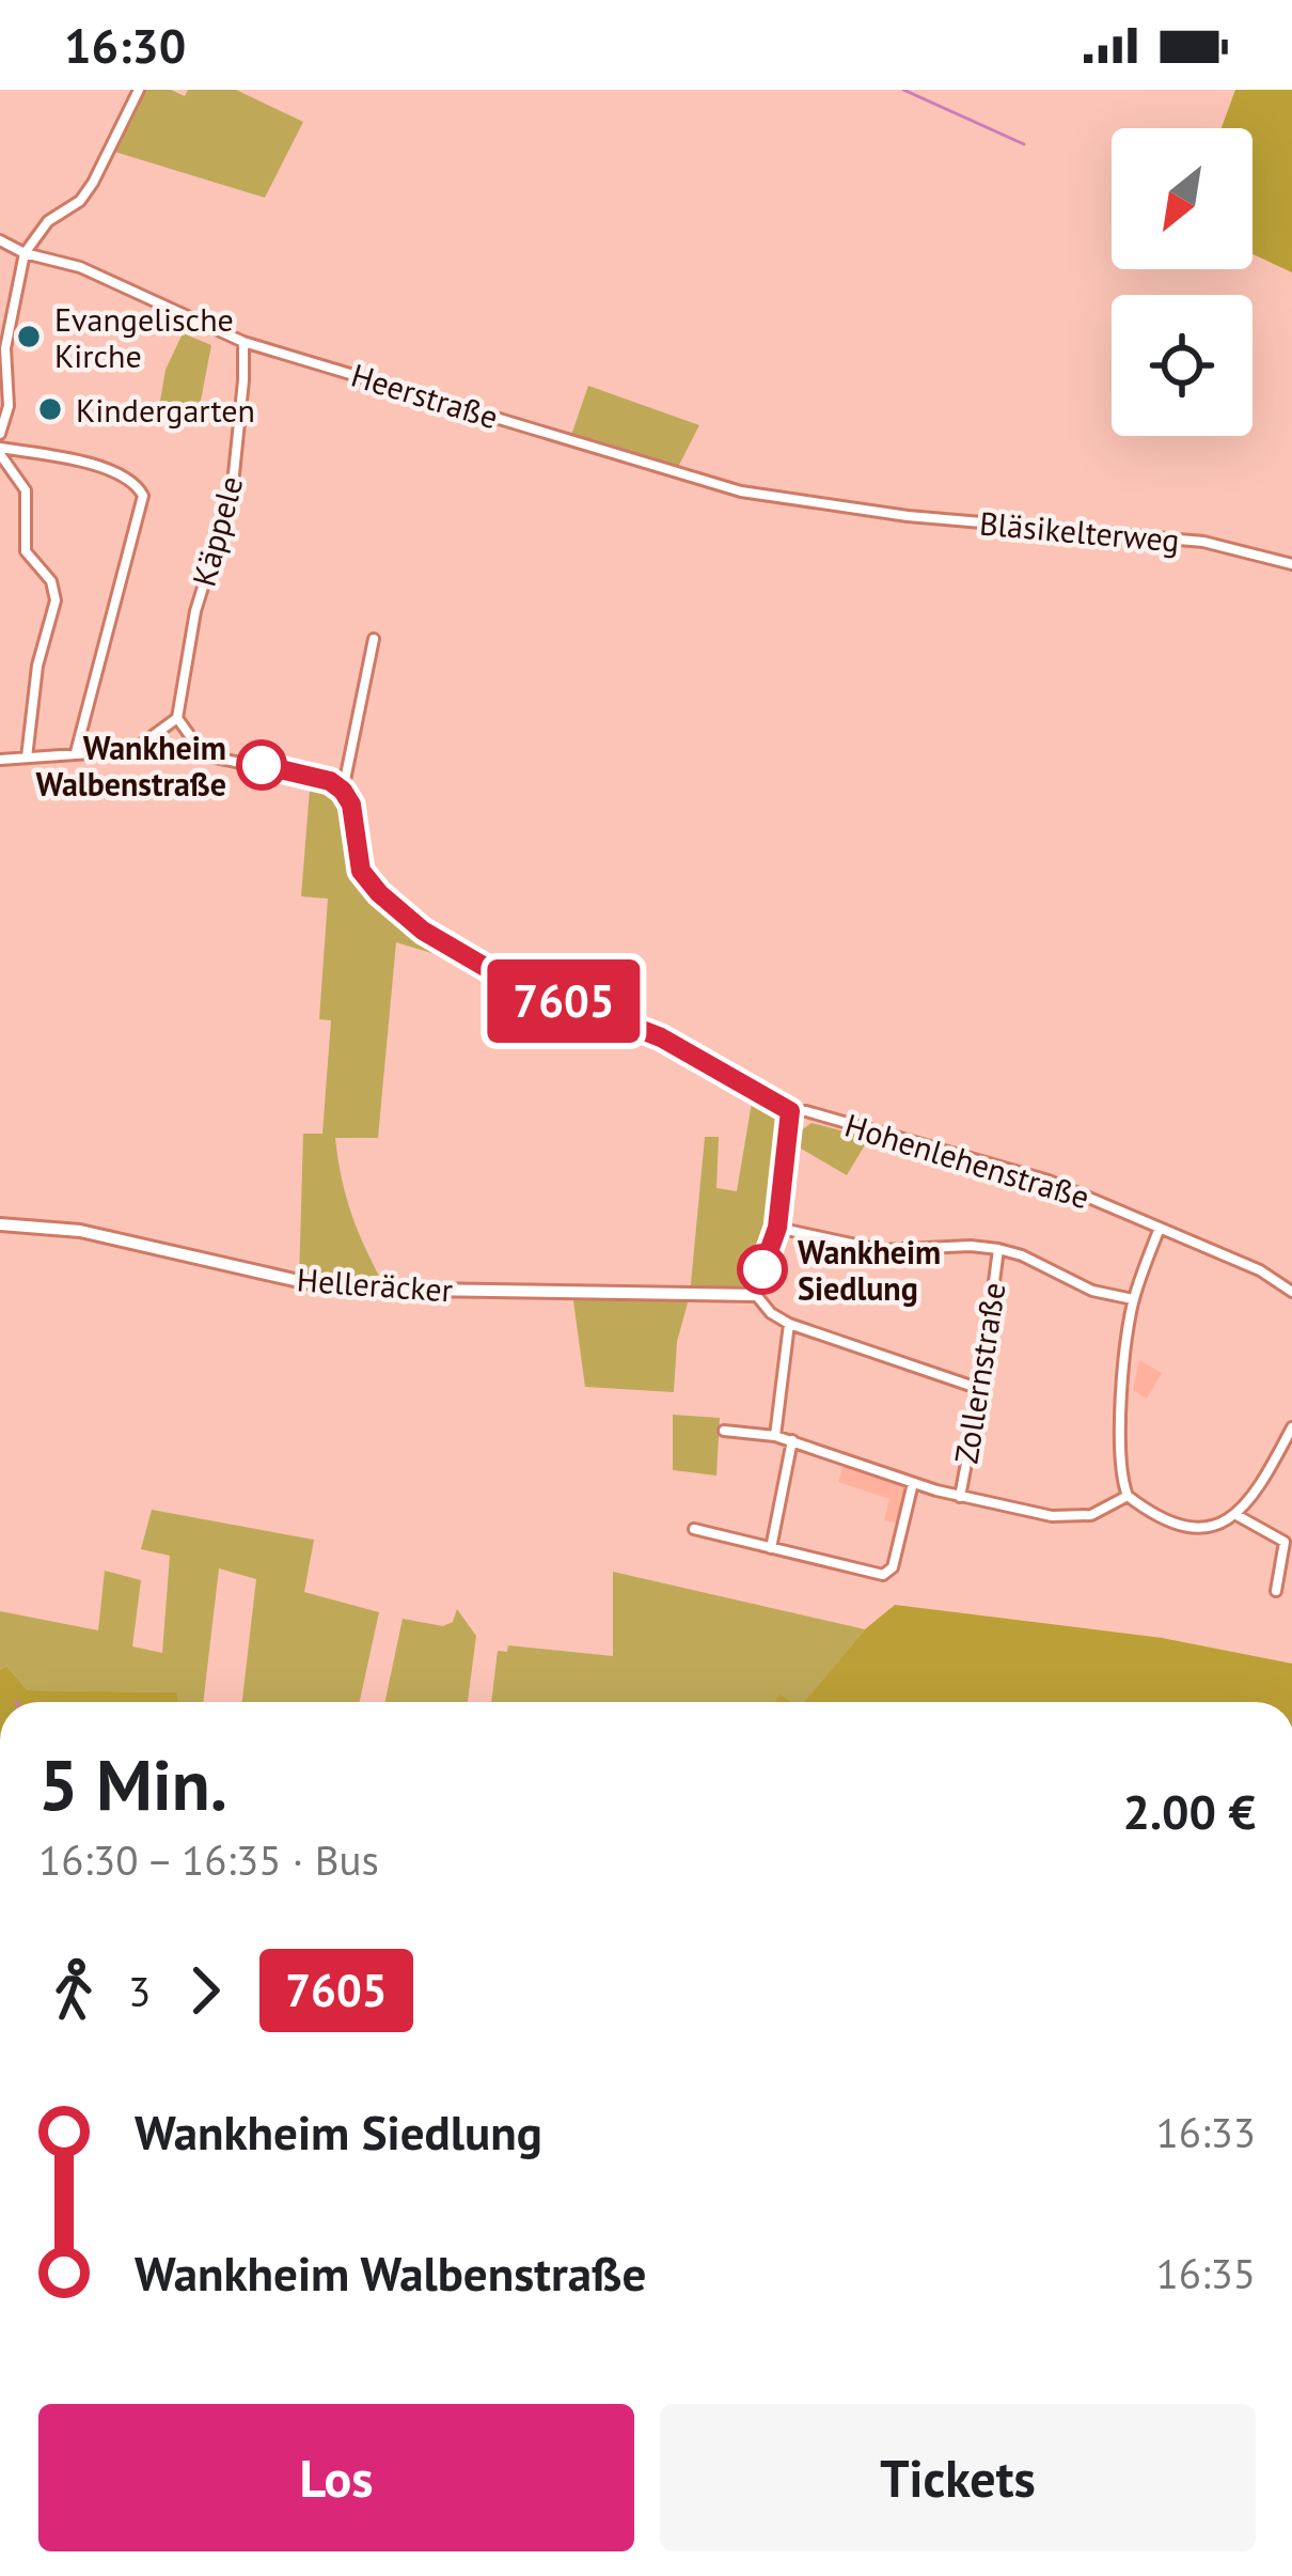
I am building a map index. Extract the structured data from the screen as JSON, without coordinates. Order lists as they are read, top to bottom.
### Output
{
  "streets": {
    "street": [
      "Heerstraße",
      "Käppele",
      "Bläsikelterweg",
      "Hohenlehenstraße",
      "Helleräcker",
      "Zollernstraße"
    ]
  },
  "crossings": [
    ["Heerstraße", "Käppele"],
    ["Heerstraße", "Bläsikelterweg"]
  ],
  "places": [
    "Evangelische Kirche",
    "Kindergarten",
    "Wankheim Walbenstraße",
    "Wankheim Siedlung"
  ],
  "lines": ["bus line 7605"],
  "north": "bottom left",
  "page": {
    "status": "16:30",
    "on_map": "7605",
    "heading": ["5 Min.", "16:30 – 16:35 · Bus", "2.00 €"],
    "legs": ["3", "7605"],
    "list": [
      {
        "name": "Wankheim Siedlung",
        "value": "16:33"
      },
      {
        "name": "Wankheim Walbenstraße",
        "value": "16:35"
      }
    ],
    "buttons": ["Los", "Tickets"]
  }
}
